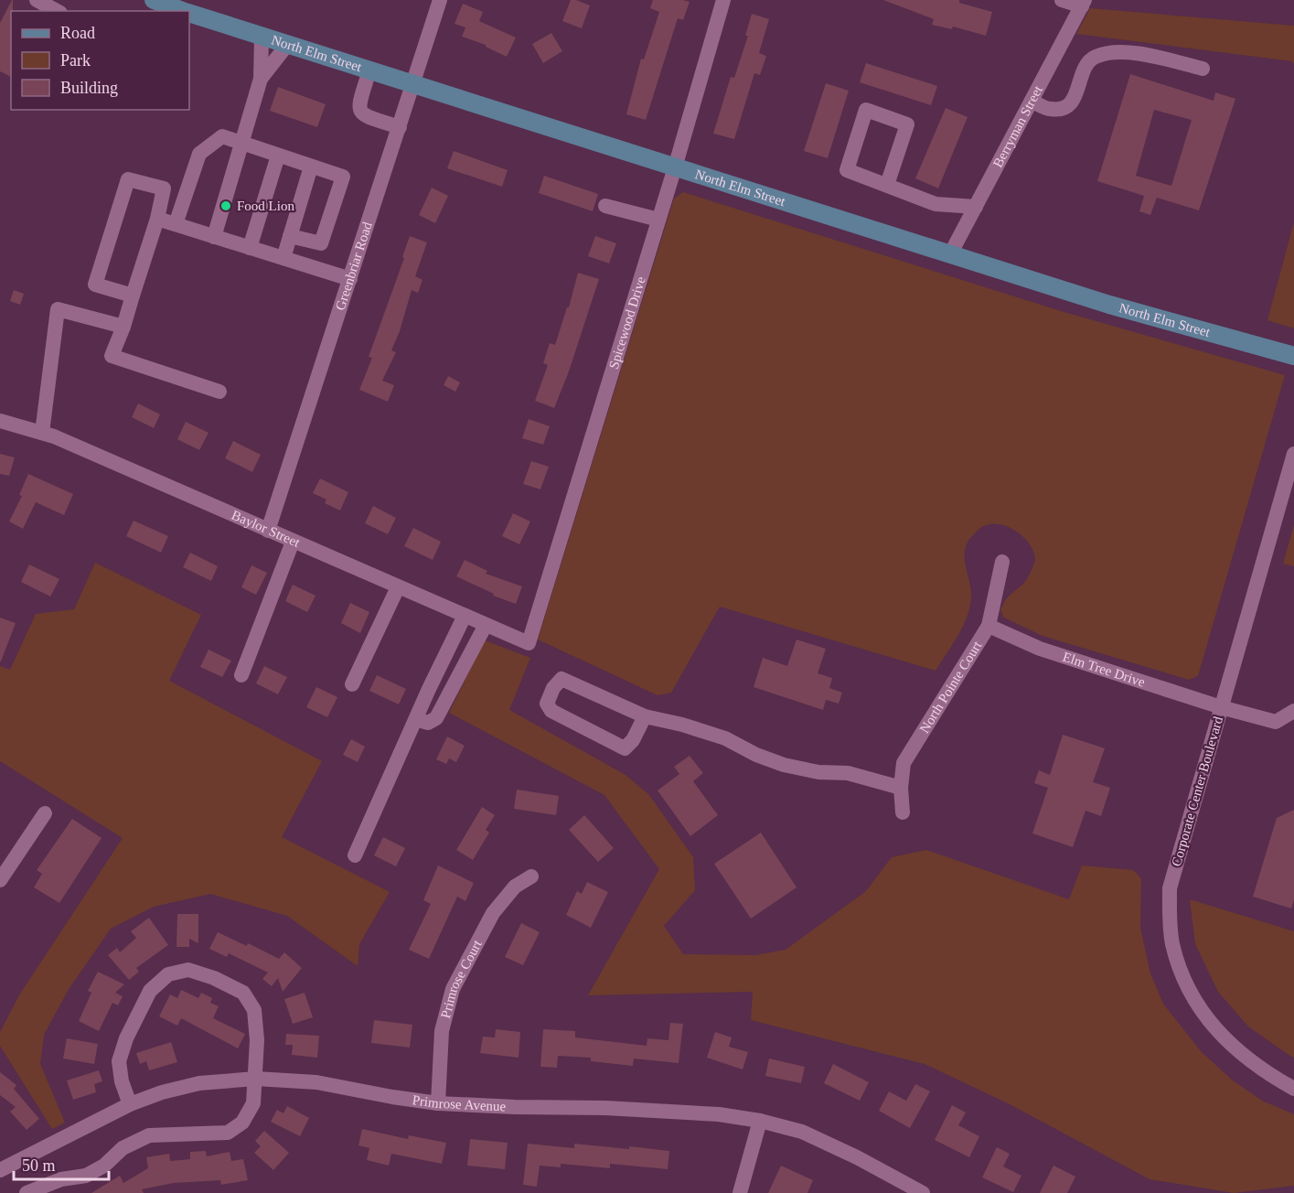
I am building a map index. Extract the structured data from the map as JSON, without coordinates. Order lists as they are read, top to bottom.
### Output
{
  "streets": {
    "main road": ["North Elm Street"],
    "street": [
      "Berryman Street",
      "Greenbriar Road",
      "Spicewood Drive",
      "Baylor Street",
      "Elm Tree Drive",
      "North Pointe Court",
      "Corporate Center Boulevard",
      "Primrose Court",
      "Primrose Avenue"
    ]
  },
  "crossings": [
    ["North Elm Street", "Berryman Street"],
    ["North Elm Street", "Greenbriar Road"],
    ["North Elm Street", "Spicewood Drive"],
    ["Greenbriar Road", "Baylor Street"],
    ["Spicewood Drive", "Baylor Street"],
    ["Elm Tree Drive", "North Pointe Court"],
    ["Elm Tree Drive", "Corporate Center Boulevard"],
    ["Primrose Court", "Primrose Avenue"]
  ],
  "places": ["Food Lion"],
  "legend": ["Road", "Park", "Building"],
  "scale_bar": "50 m"
}
